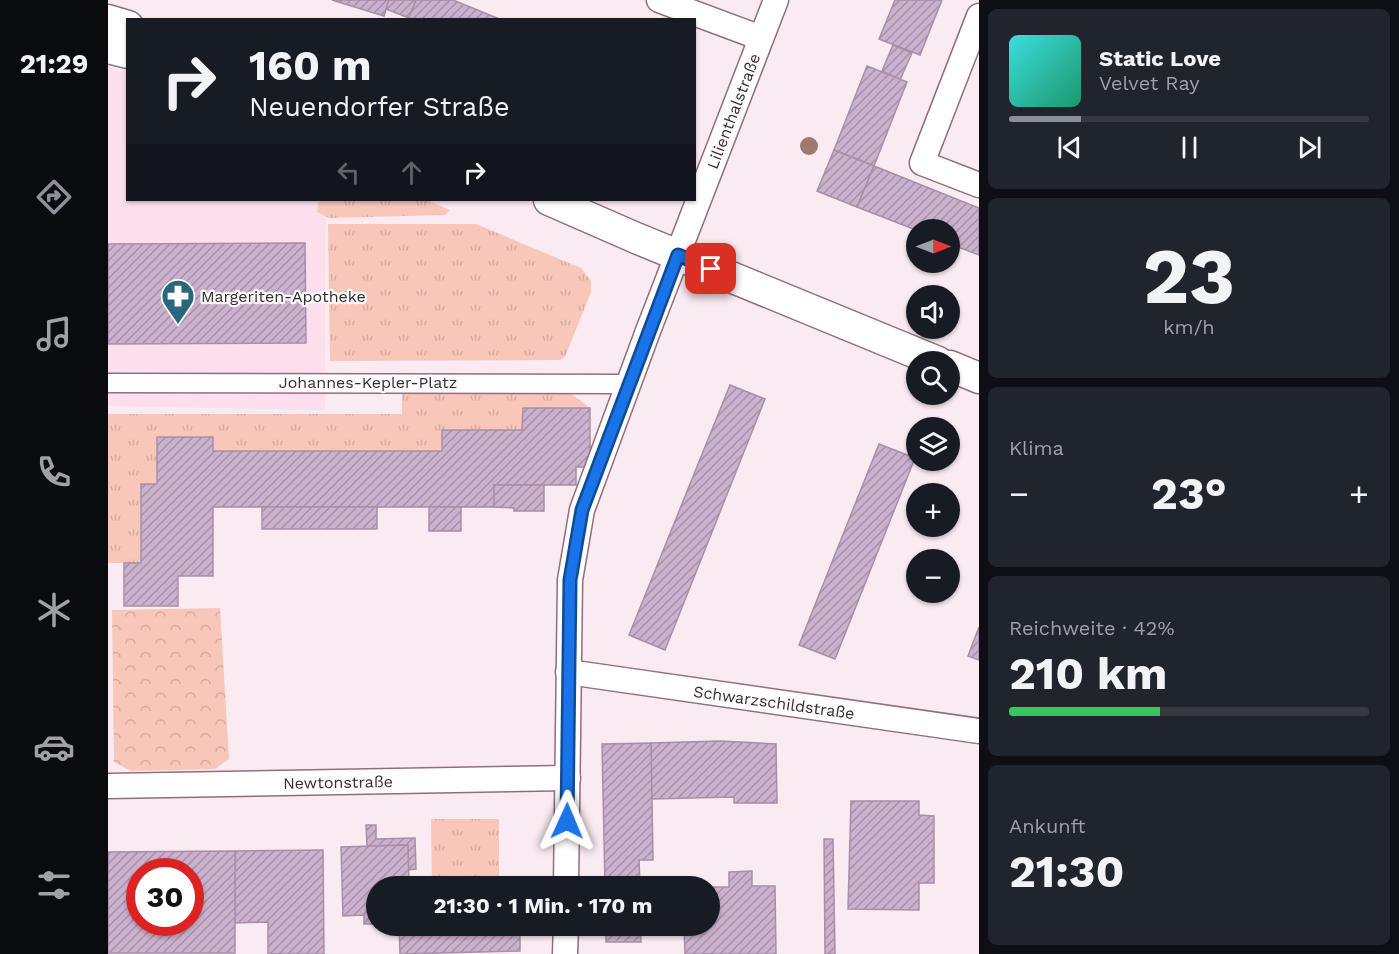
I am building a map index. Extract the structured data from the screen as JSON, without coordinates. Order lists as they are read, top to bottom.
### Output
{
  "streets": {
    "street": [
      "Lilienthalstraße",
      "Johannes-Kepler-Platz",
      "Schwarzschildstraße",
      "Newtonstraße"
    ]
  },
  "crossings": [
    ["Lilienthalstraße", "Johannes-Kepler-Platz"],
    ["Lilienthalstraße", "Schwarzschildstraße"],
    ["Lilienthalstraße", "Newtonstraße"]
  ],
  "places": {
    "pharmacy": ["Margeriten-Apotheke"]
  },
  "north": "right",
  "page": {
    "tabs": "21:29",
    "turn": ["160 m", "Neuendorfer Straße"],
    "song": ["Static Love", "Velvet Ray"],
    "tile": [
      ["23", "km/h"],
      "Klima",
      ["Reichweite · 42%", "210 km"],
      ["Ankunft", "21:30"]
    ],
    "map_buttons": ["+", "−"],
    "heat": ["−", "23°", "+"],
    "limit": "30",
    "trip": "21:30 · 1 Min. · 170 m"
  }
}
